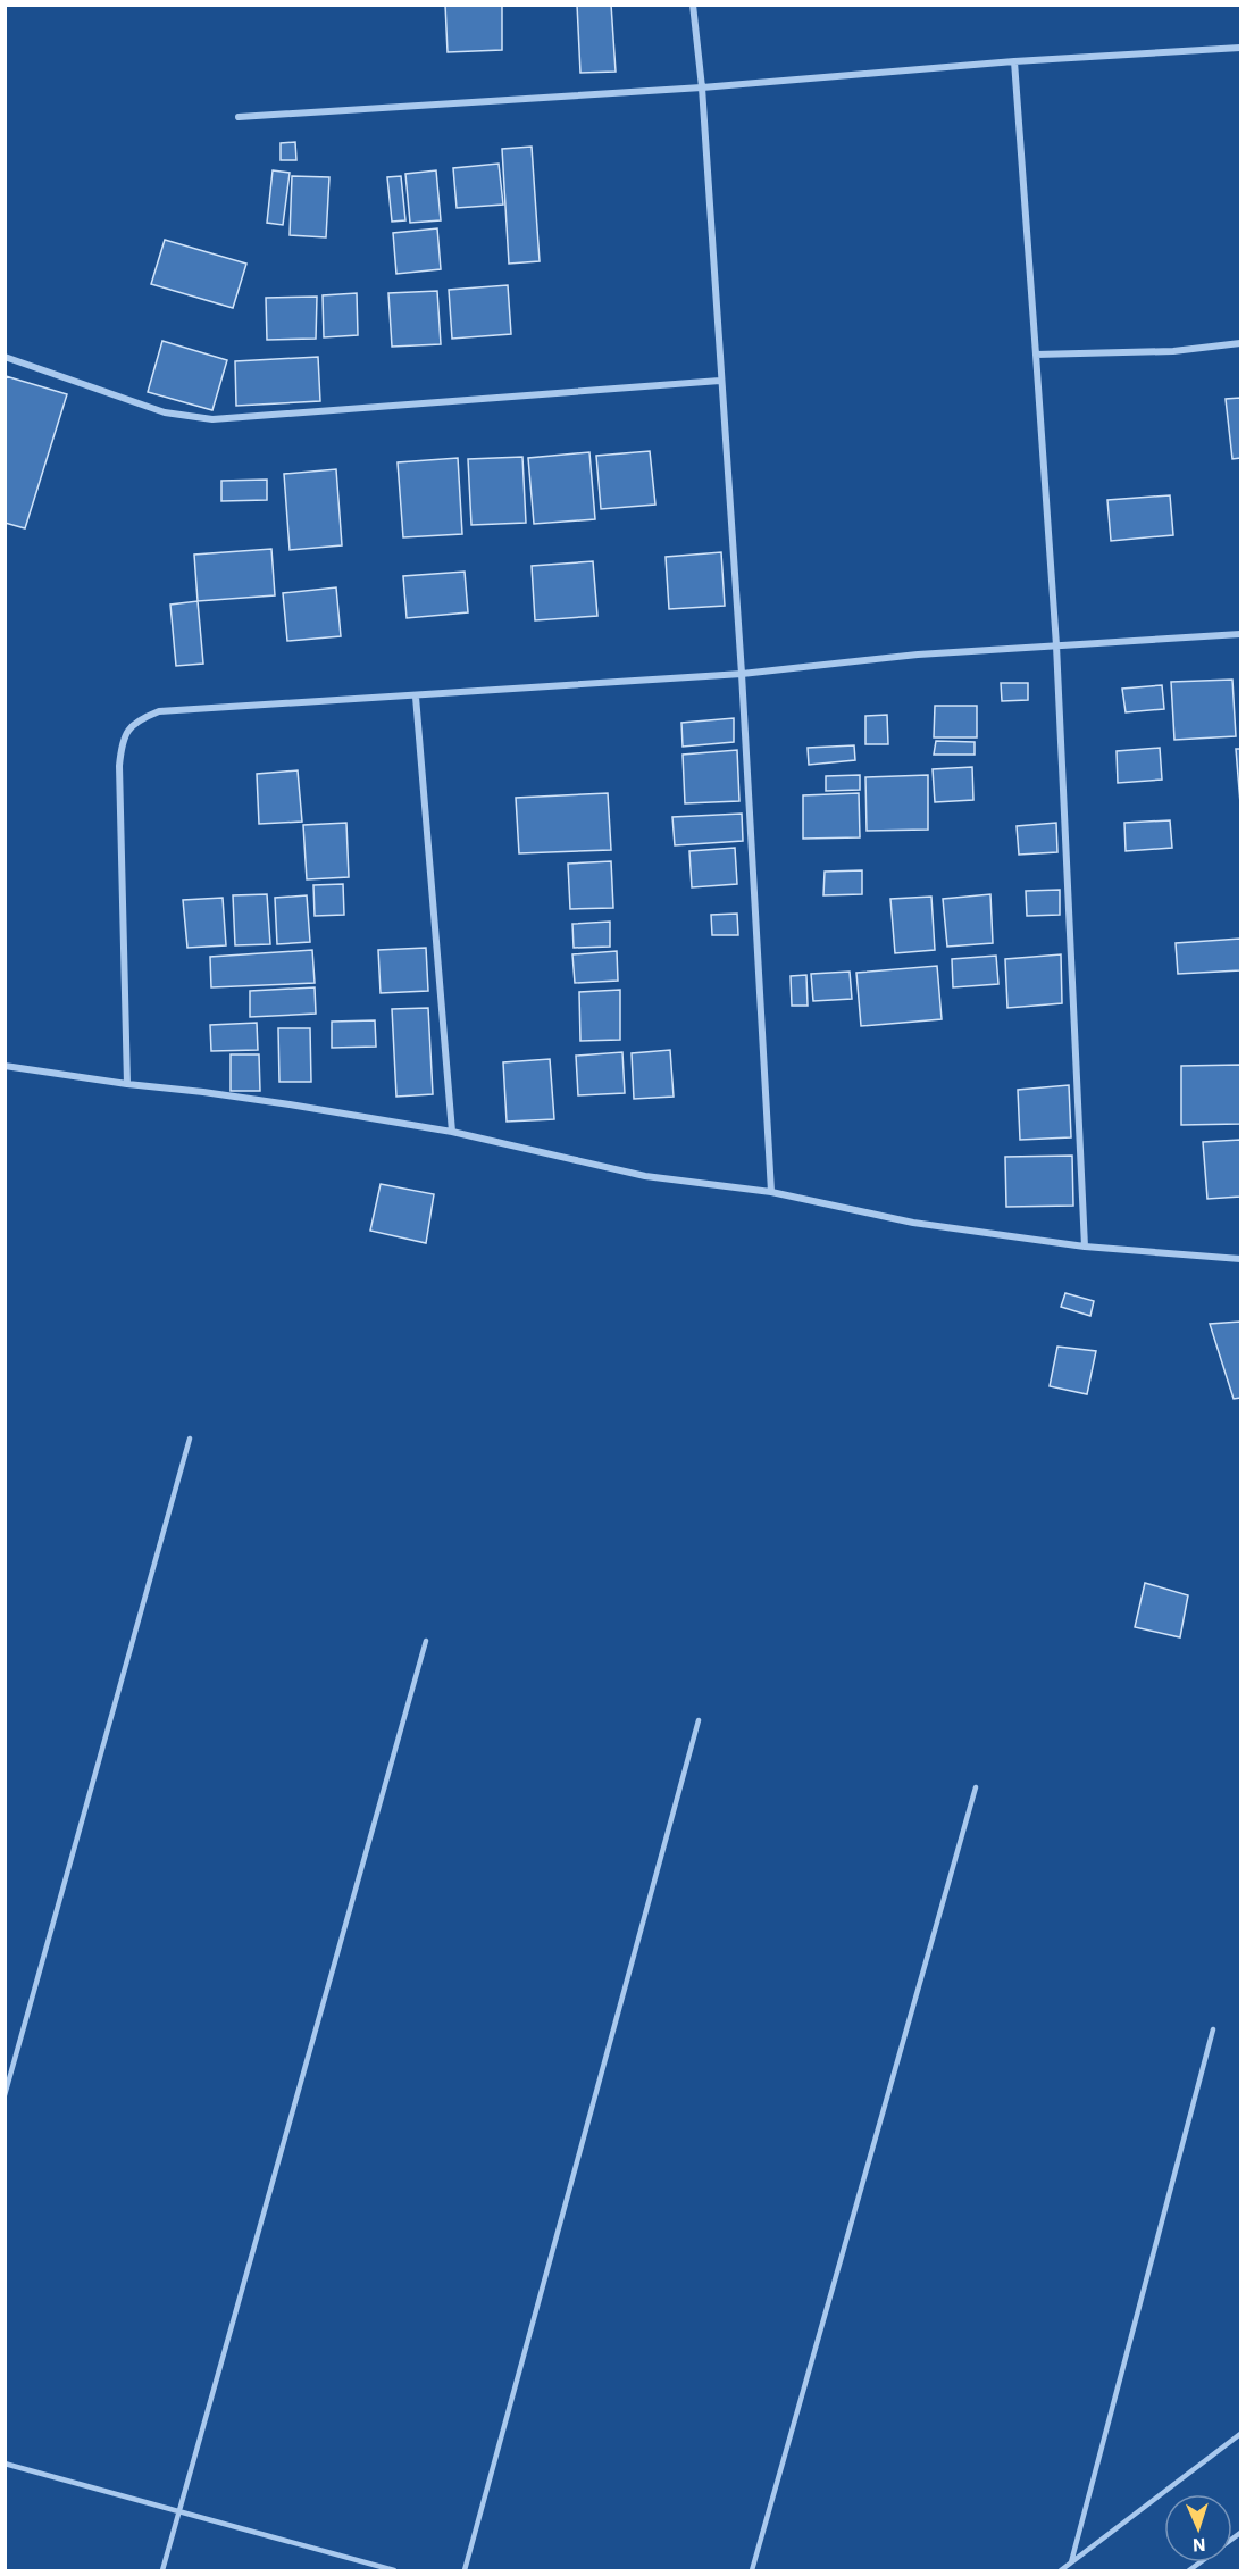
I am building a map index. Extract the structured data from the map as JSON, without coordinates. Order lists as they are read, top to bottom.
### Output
{
  "north": "bottom"
}
